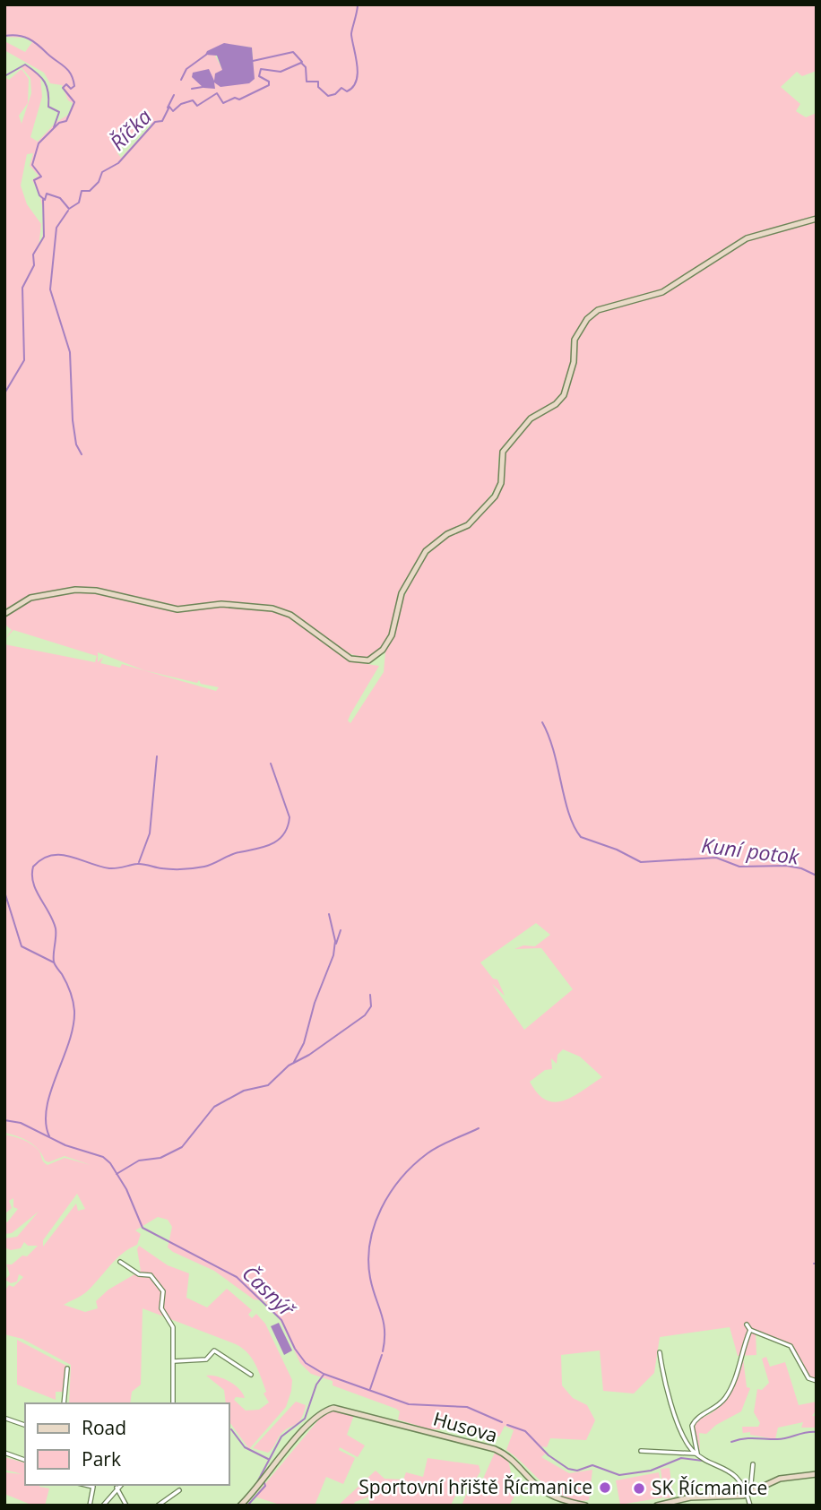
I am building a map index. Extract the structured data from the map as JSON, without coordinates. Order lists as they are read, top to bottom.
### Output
{
  "streets": {
    "main road": ["Husova"]
  },
  "water": ["Říčka", "Kuní potok", "Časnýř"],
  "places": ["Sportovní hřiště Řícmanice", "SK Řícmanice"],
  "legend": ["Road", "Park"]
}
